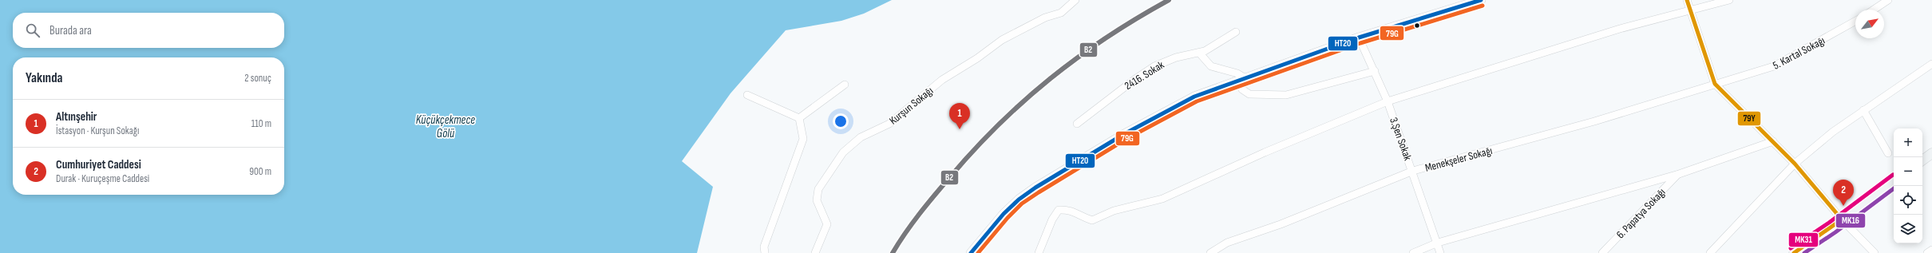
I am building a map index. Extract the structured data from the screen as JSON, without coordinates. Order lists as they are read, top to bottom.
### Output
{
  "streets": {
    "street": [
      "5. Kartal Sokağı",
      "2416. Sokak",
      "Kurşun Sokağı",
      "3.Şen Sokak",
      "Menekşeler Sokağı",
      "6. Papatya Sokağı"
    ]
  },
  "crossings": [
    ["5. Kartal Sokağı", "Menekşeler Sokağı"],
    ["3.Şen Sokak", "Menekşeler Sokağı"]
  ],
  "water": ["Küçükçekmece Gölü"],
  "lines": [
    "transit line B2",
    "transit line HT20",
    "transit line 79Y",
    "transit line 79G",
    "transit line MK31",
    "transit line MK16"
  ],
  "north": "top right",
  "page": {
    "search": "Burada ara",
    "heading": ["Yakında", "2 sonuç"],
    "list": [
      {
        "mark": "1",
        "name": "Altınşehir",
        "note": "İstasyon · Kurşun Sokağı",
        "value": "110 m"
      },
      {
        "mark": "2",
        "name": "Cumhuriyet Caddesi",
        "note": "Durak · Kuruçeşme Caddesi",
        "value": "900 m"
      }
    ],
    "pins": ["1", "2"],
    "map_buttons": ["+", "−"]
  }
}
